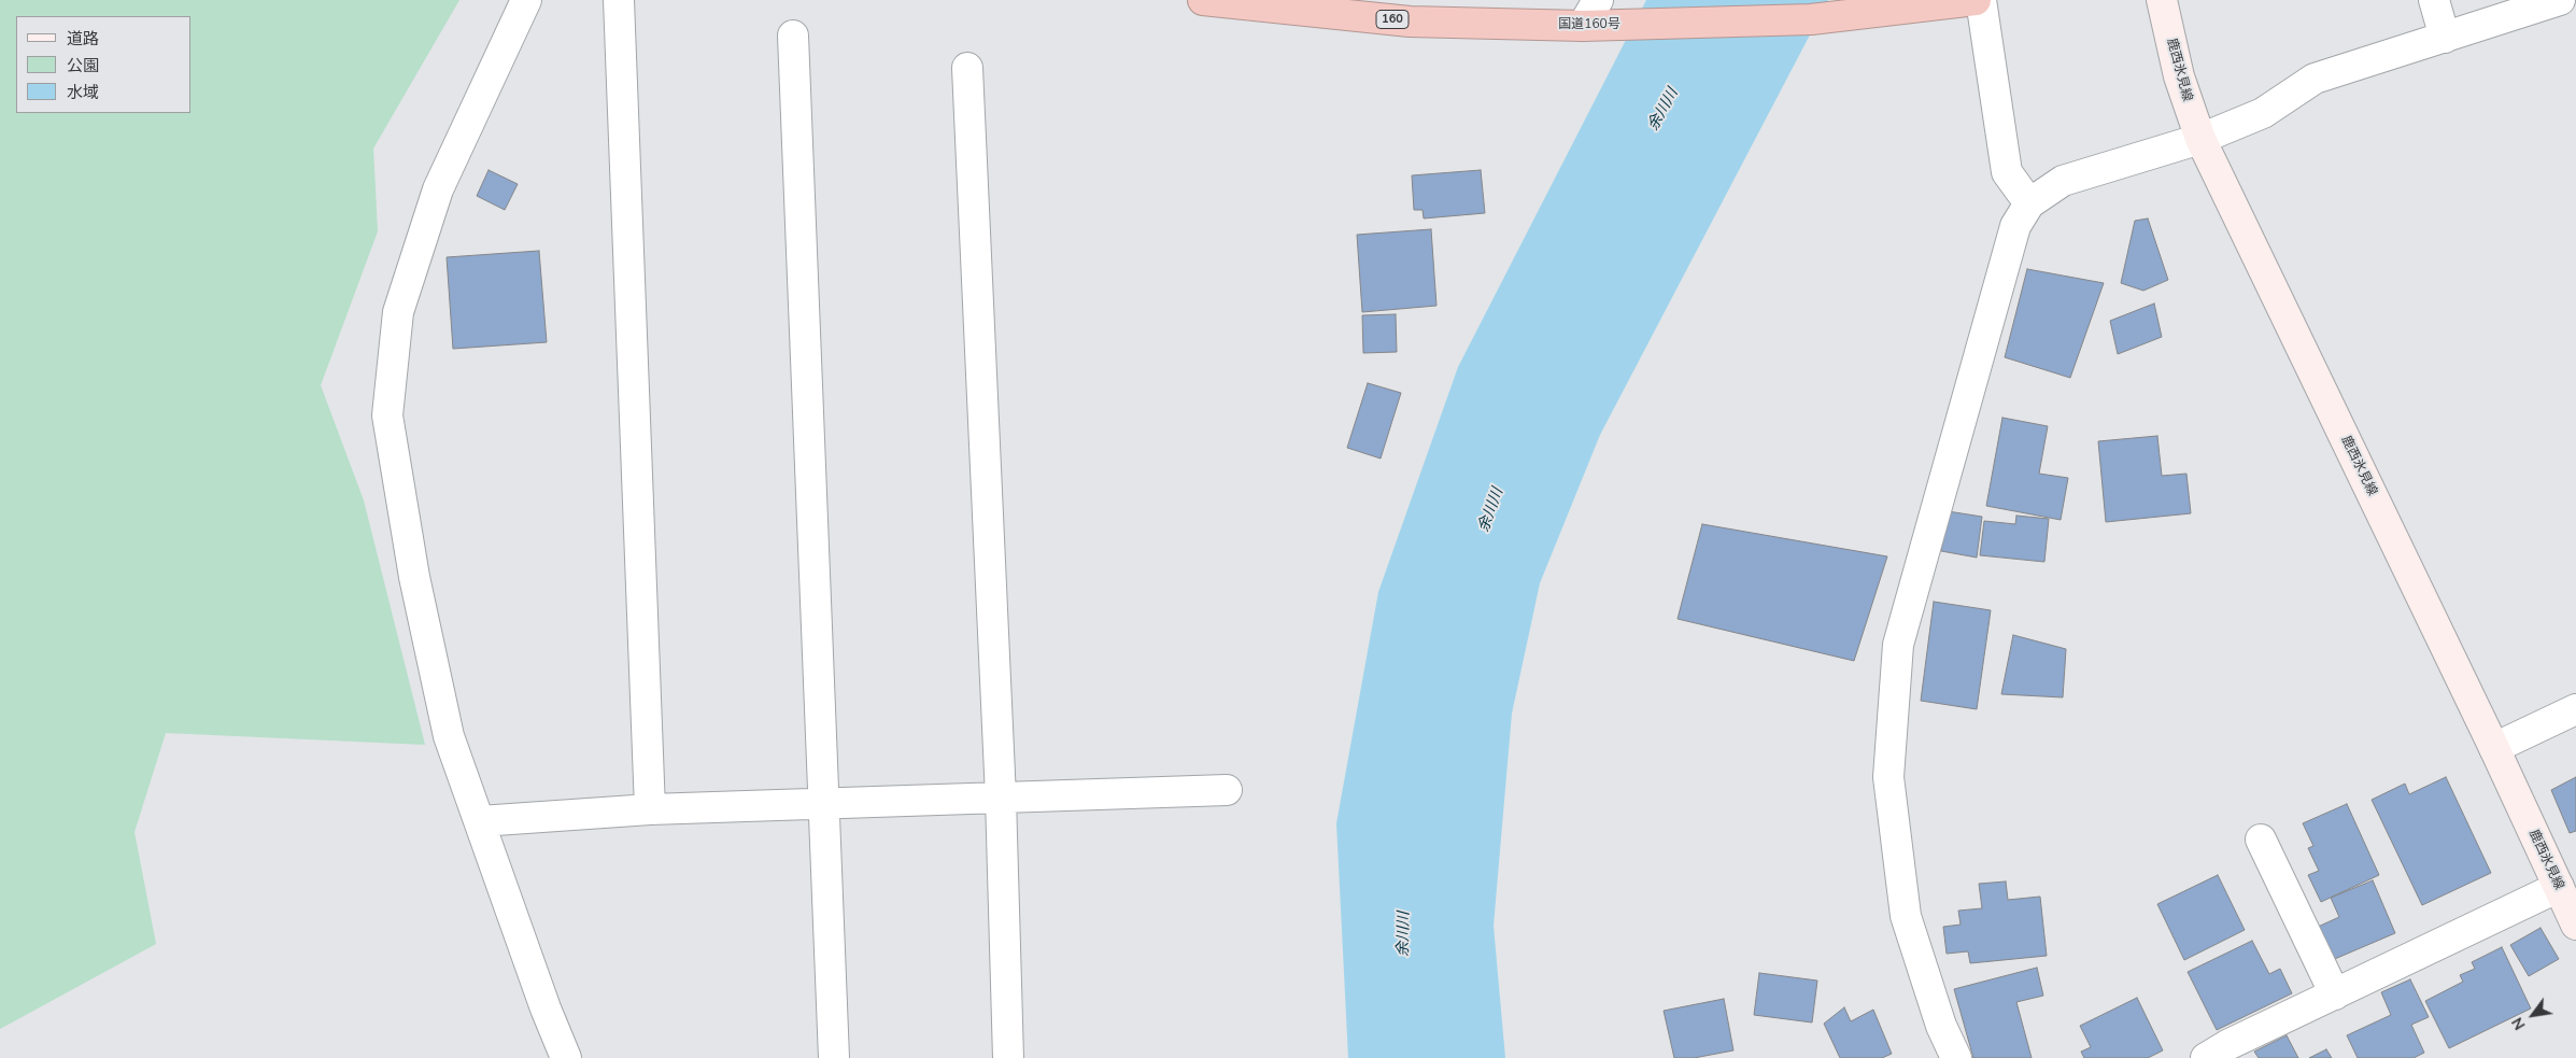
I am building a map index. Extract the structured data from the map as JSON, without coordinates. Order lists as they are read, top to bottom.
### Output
{
  "streets": {
    "highway": ["160", "国道160号"],
    "main road": ["鹿西氷見線"]
  },
  "water": ["余川川"],
  "legend": ["道路", "公園", "水域"],
  "north": "bottom left"
}
